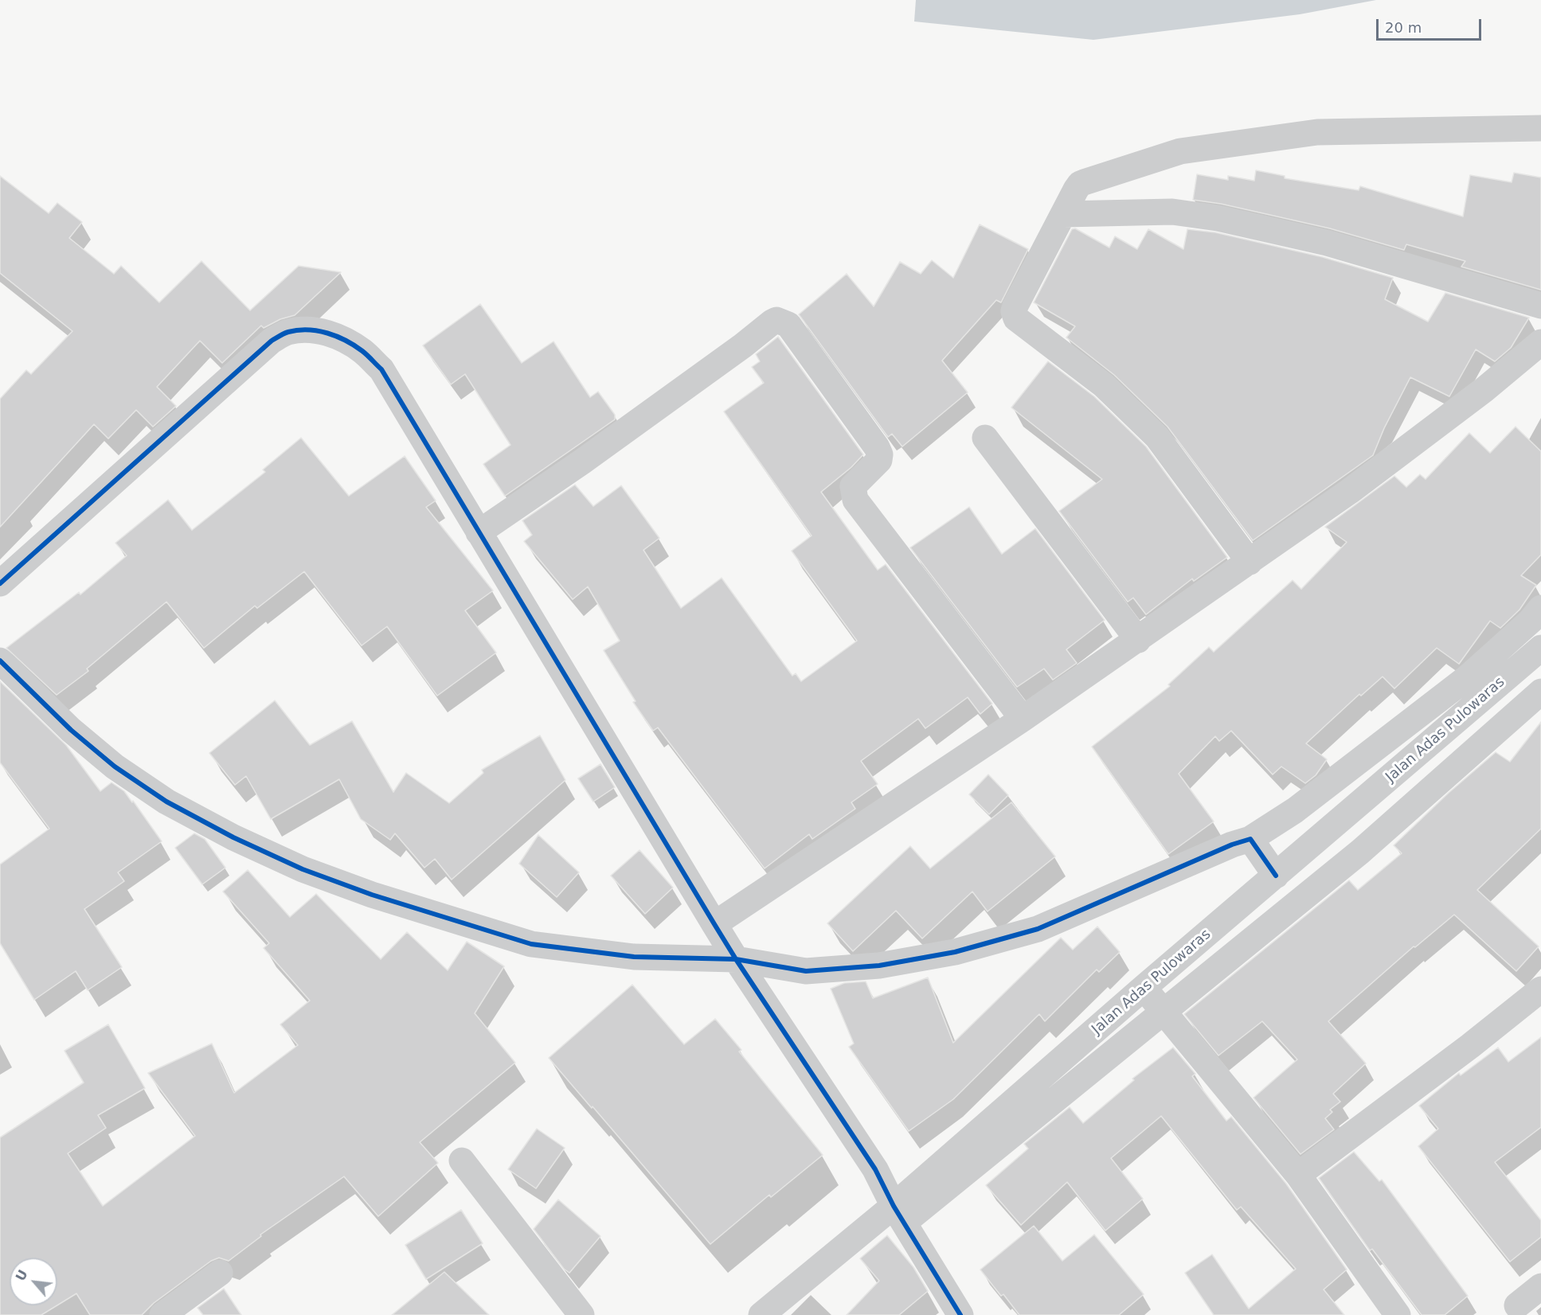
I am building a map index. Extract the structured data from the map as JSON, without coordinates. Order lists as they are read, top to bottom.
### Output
{
  "streets": {
    "street": ["Jalan Adas Pulowaras"]
  },
  "scale_bar": "20 m",
  "north": "top left"
}
